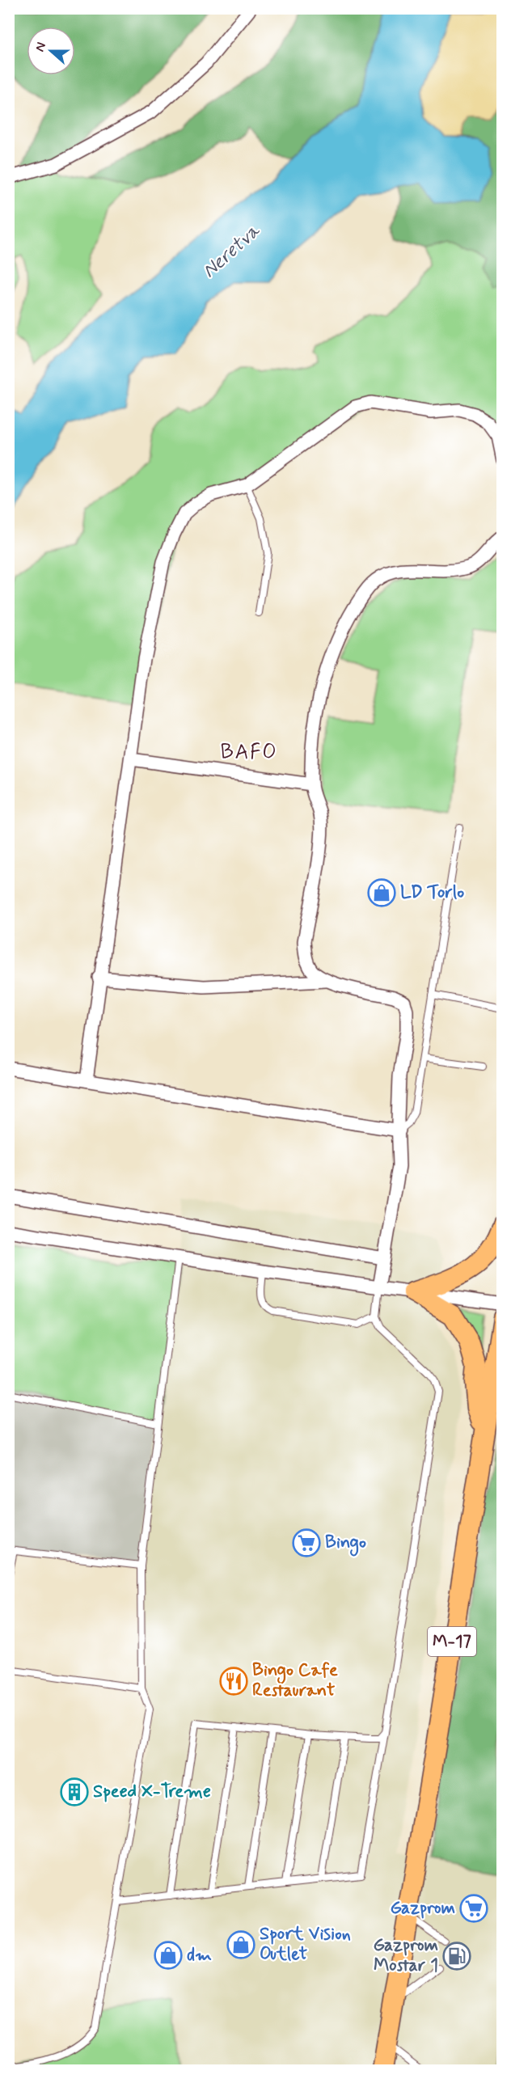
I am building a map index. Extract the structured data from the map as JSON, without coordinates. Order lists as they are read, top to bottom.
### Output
{
  "streets": {
    "main road": ["M-17"]
  },
  "districts": ["BAFO"],
  "water": ["Neretva"],
  "places": {
    "shop": ["LD Torlo", "Sport Vision Outlet", "dm"],
    "supermarket": ["Bingo", "Gazprom"],
    "restaurant": ["Bingo Cafe Restaurant"],
    "building": ["Speed X-Treme"],
    "fuel station": ["Gazprom Mostar 1"]
  },
  "north": "left"
}
